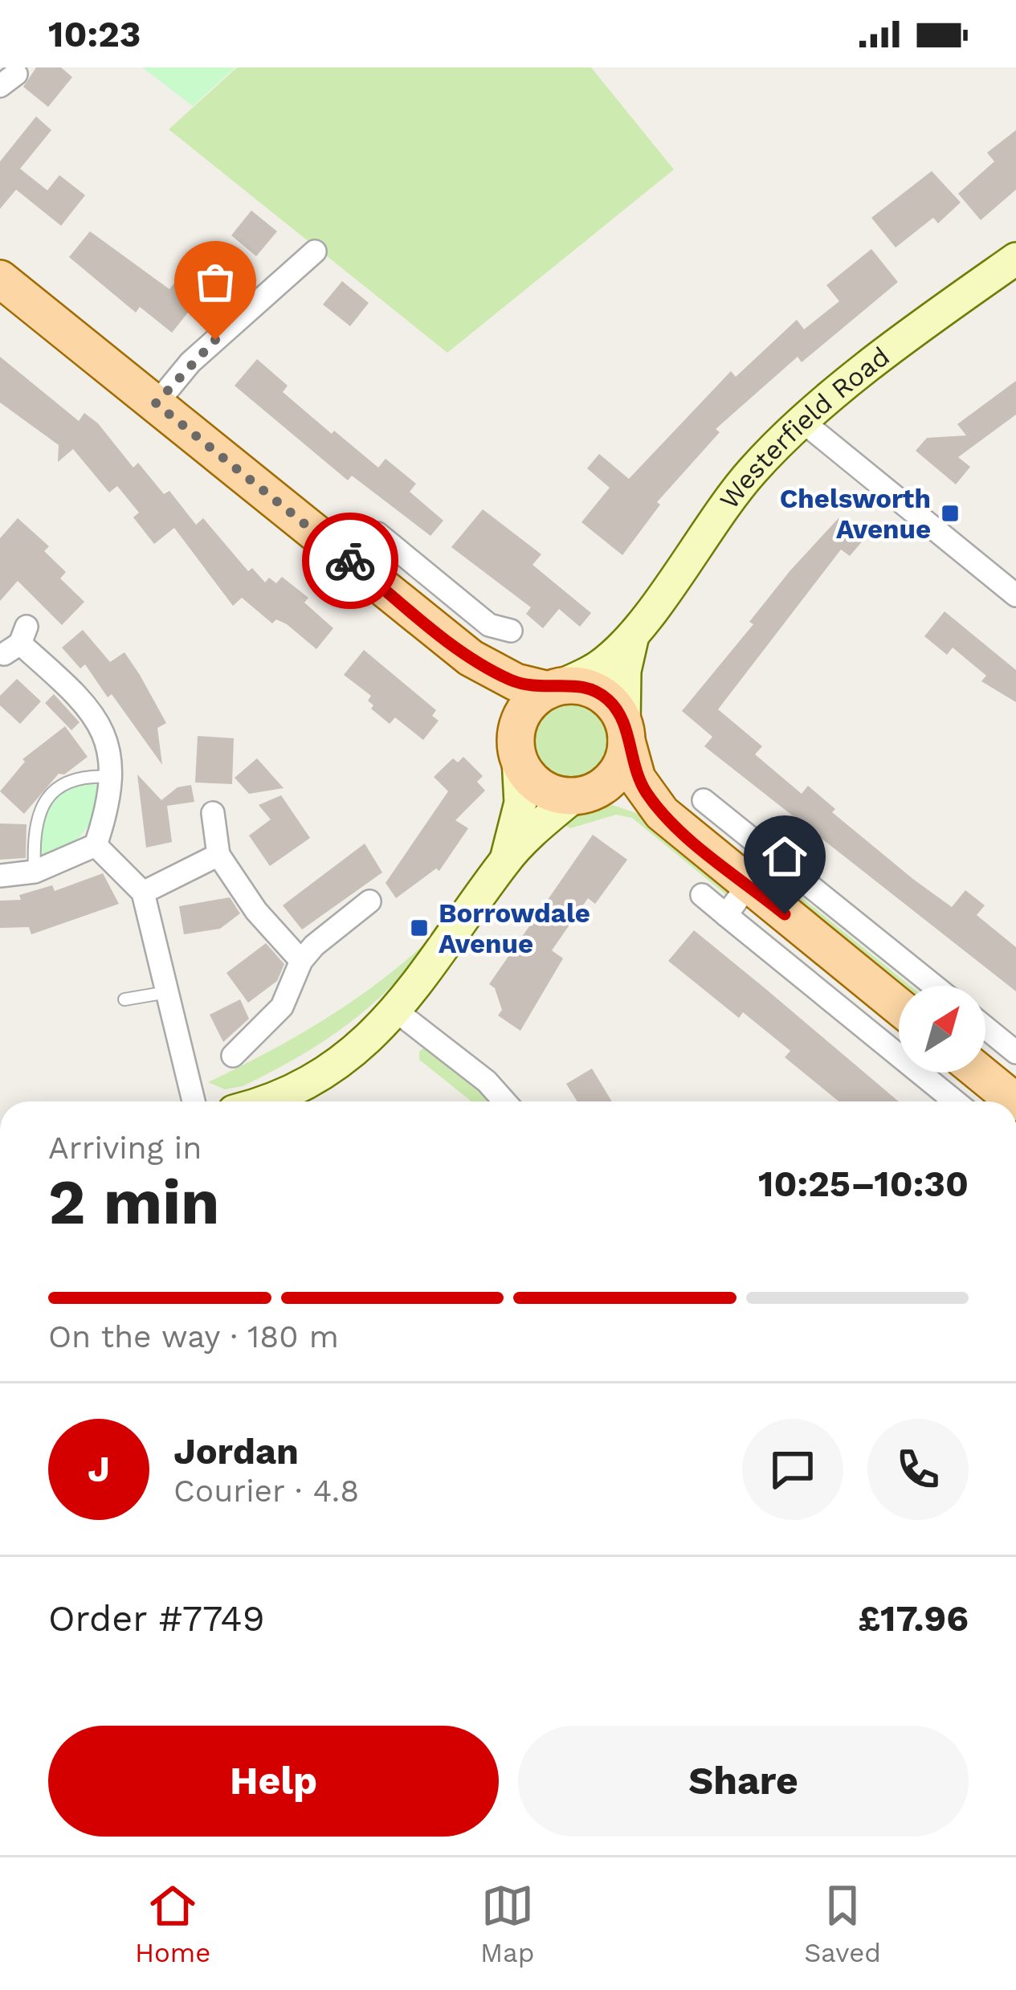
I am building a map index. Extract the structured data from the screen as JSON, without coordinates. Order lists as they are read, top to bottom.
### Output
{
  "streets": {
    "main road": ["Westerfield Road"]
  },
  "places": {
    "transit": ["Chelsworth Avenue", "Borrowdale Avenue"]
  },
  "north": "top right",
  "page": {
    "status": "10:23",
    "heading": ["2 min", "Arriving in", "10:25–10:30"],
    "panel": [
      "Jordan",
      "Courier · 4.8",
      "Order #7749",
      "£17.96"
    ],
    "bar": "On the way · 180 m",
    "round": "J",
    "buttons": ["Help", "Share"],
    "tabs": ["Home", "Map", "Saved"]
  }
}
